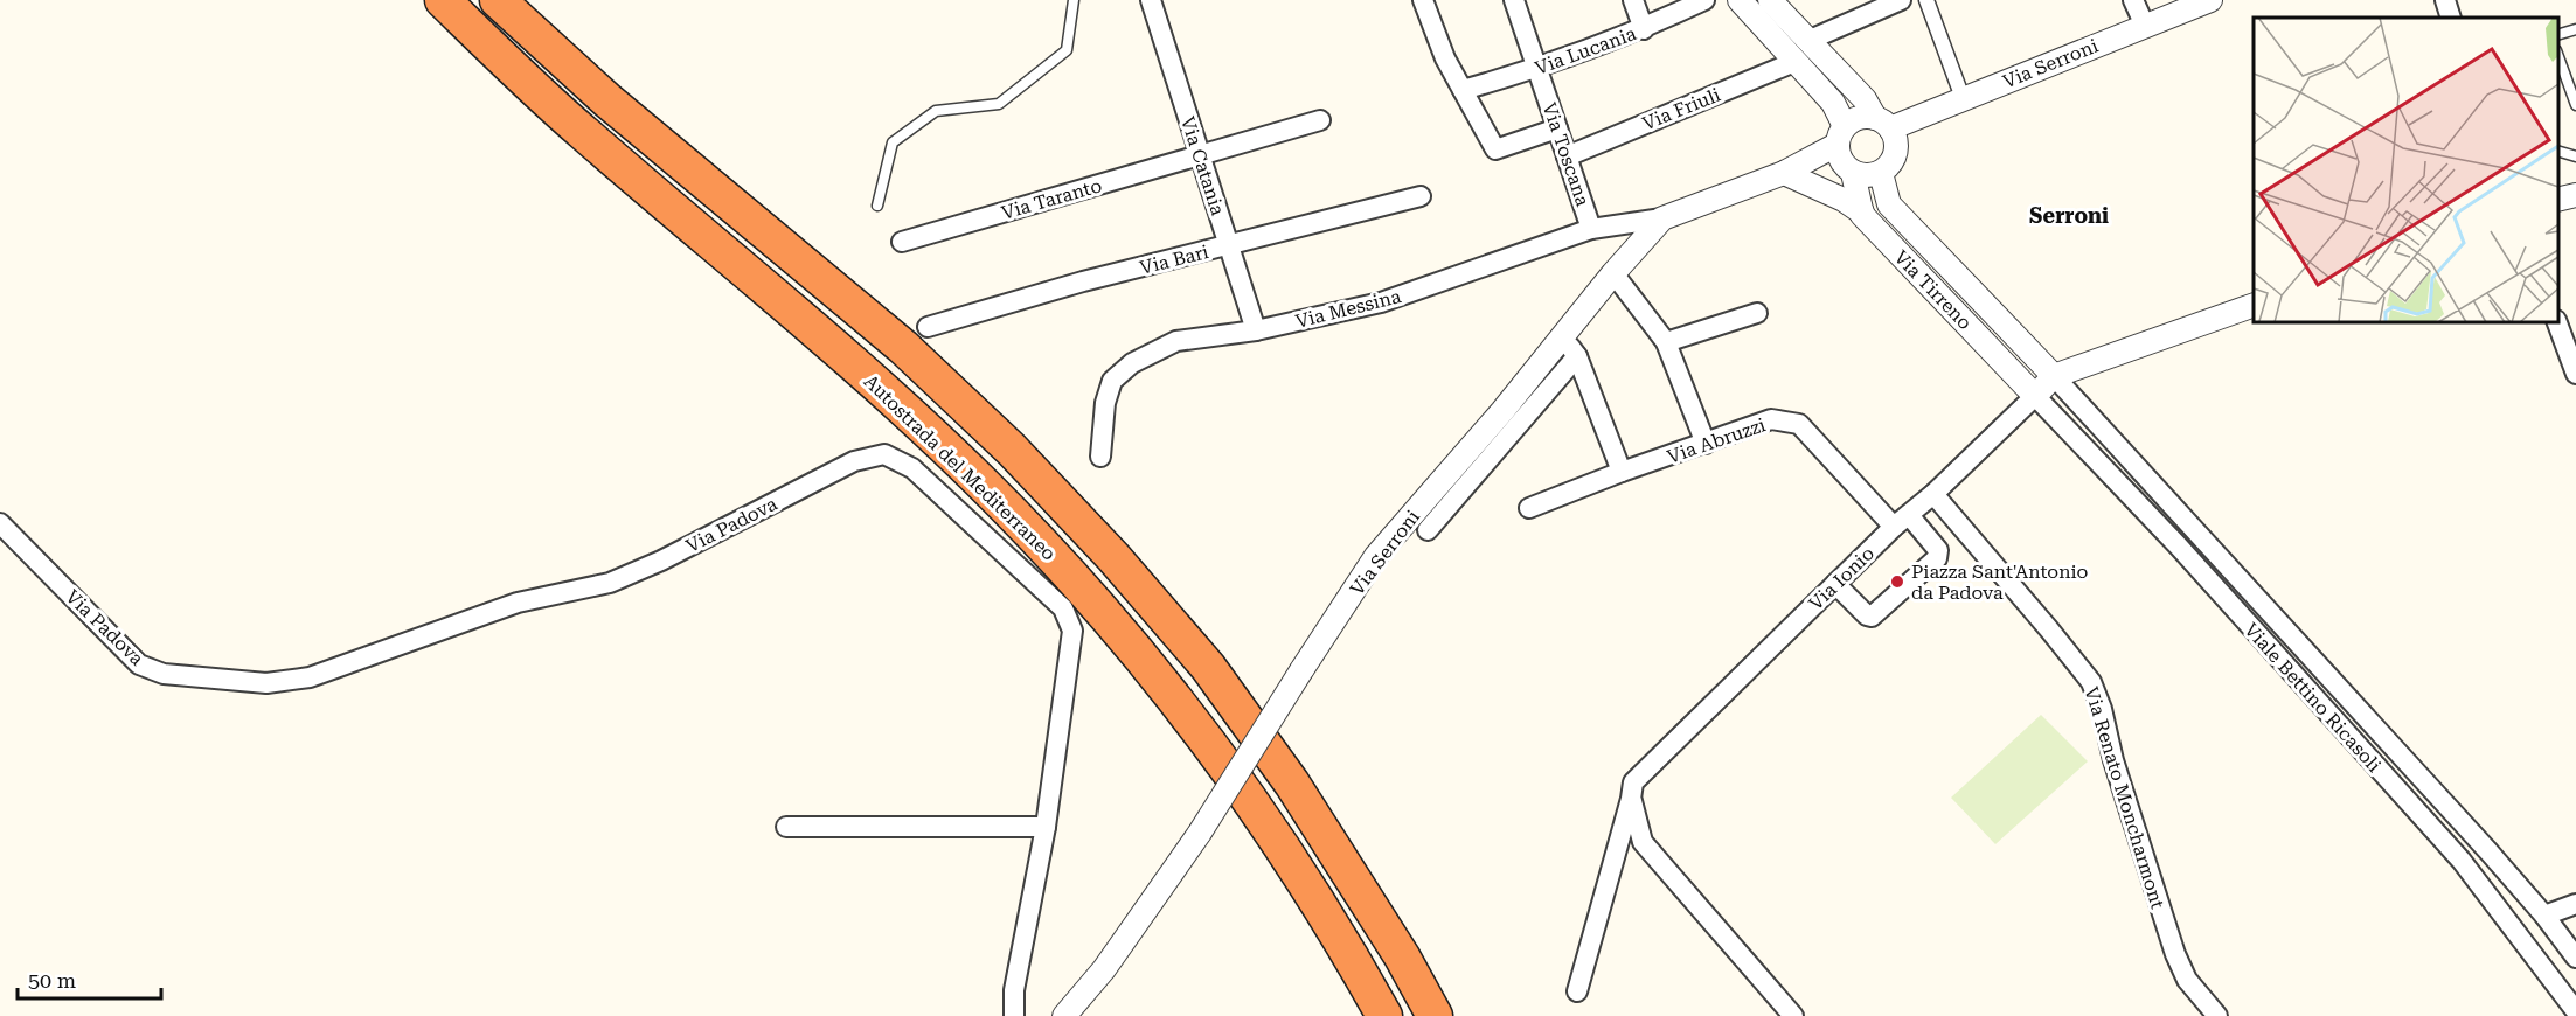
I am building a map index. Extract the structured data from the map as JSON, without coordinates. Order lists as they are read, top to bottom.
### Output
{
  "streets": {
    "highway": ["Autostrada del Mediterraneo"],
    "street": [
      "Via Lucania",
      "Via Serroni",
      "Via Friuli",
      "Via Toscana",
      "Via Catania",
      "Via Taranto",
      "Via Bari",
      "Via Tirreno",
      "Via Messina",
      "Via Abruzzi",
      "Via Padova",
      "Via Ionio",
      "Viale Bettino Ricasoli",
      "Via Renato Moncharmont"
    ]
  },
  "crossings": [
    ["Via Lucania", "Via Toscana"],
    ["Via Serroni", "Via Tirreno"],
    ["Via Serroni", "Via Messina"],
    ["Via Friuli", "Via Toscana"],
    ["Via Toscana", "Via Messina"],
    ["Via Catania", "Via Taranto"],
    ["Via Catania", "Via Bari"],
    ["Via Catania", "Via Messina"],
    ["Via Tirreno", "Via Ionio"],
    ["Via Tirreno", "Viale Bettino Ricasoli"],
    ["Via Abruzzi", "Via Ionio"],
    ["Via Ionio", "Viale Bettino Ricasoli"],
    ["Via Ionio", "Via Renato Moncharmont"]
  ],
  "districts": ["Serroni"],
  "places": ["Piazza Sant'Antonio da Padova"],
  "scale_bar": "50 m"
}
